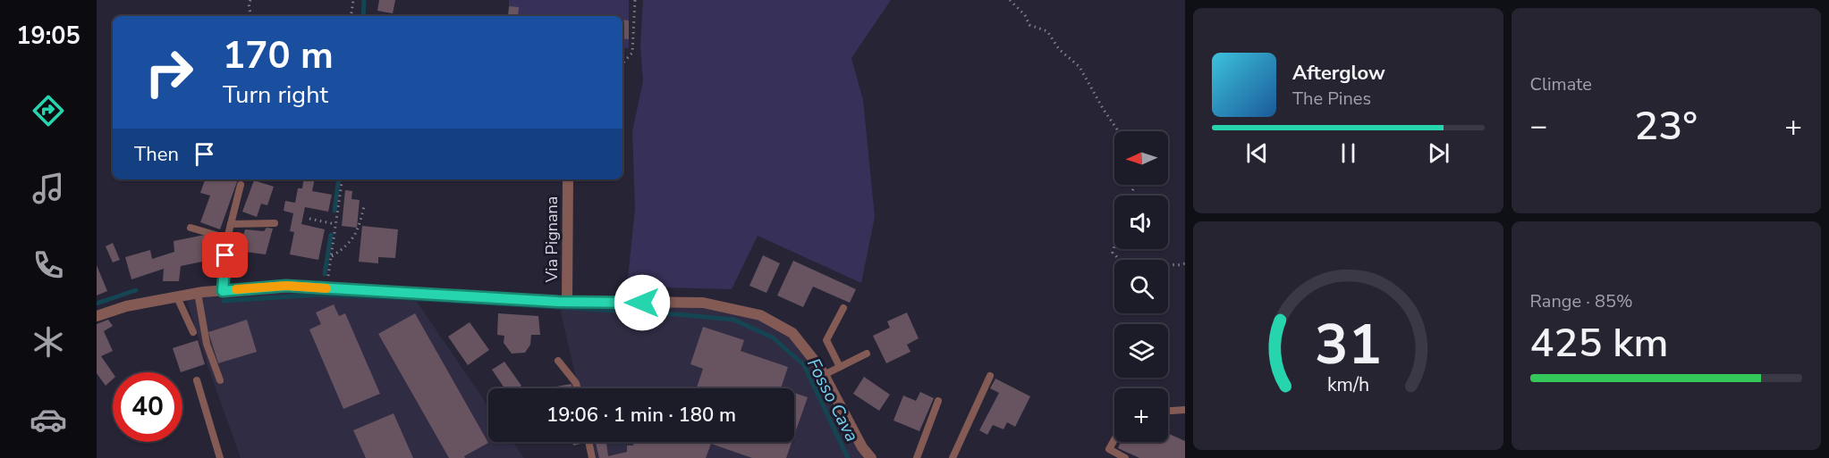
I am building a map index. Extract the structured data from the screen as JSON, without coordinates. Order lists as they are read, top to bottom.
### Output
{
  "streets": {
    "street": ["Via Pignana"]
  },
  "water": ["Fosso Cava"],
  "north": "left",
  "page": {
    "tabs": "19:05",
    "tile": [
      "Climate",
      ["Range · 85%", "425 km"]
    ],
    "turn": ["170 m", "Turn right"],
    "song": ["Afterglow", "The Pines"],
    "heat": ["−", "23°", "+"],
    "then": "Then",
    "map_buttons": "+",
    "limit": "40",
    "trip": "19:06 · 1 min · 180 m",
    "gauge": ["31", "km/h"]
  }
}
